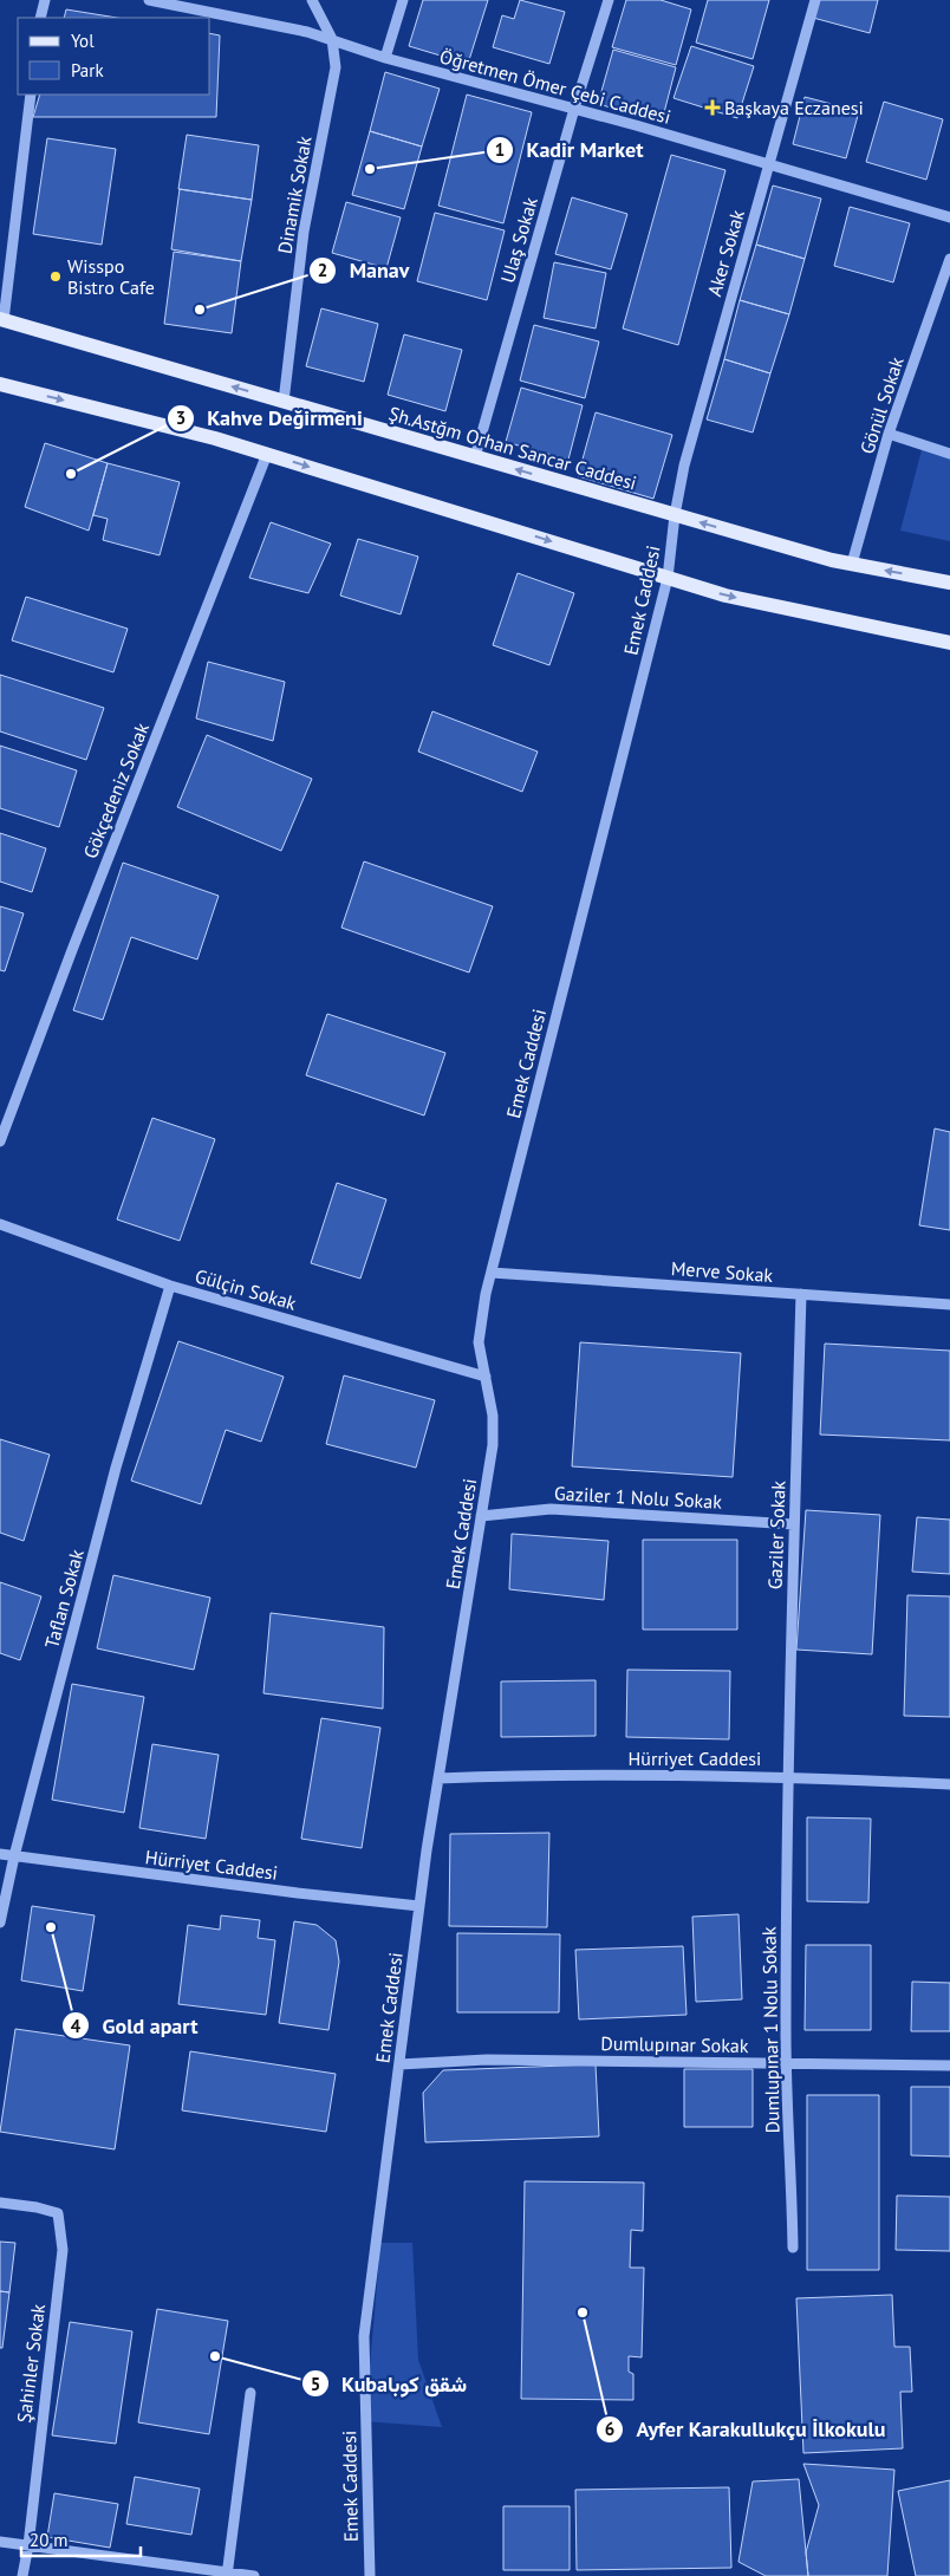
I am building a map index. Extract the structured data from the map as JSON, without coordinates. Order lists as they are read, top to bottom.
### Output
{
  "streets": {
    "main road": ["Şh.Astğm Orhan Sancar Caddesi"],
    "street": [
      "Öğretmen Ömer Çebi Caddesi",
      "Dinamik Sokak",
      "Ulaş Sokak",
      "Aker Sokak",
      "Gönül Sokak",
      "Emek Caddesi",
      "Gökçedeniz Sokak",
      "Merve Sokak",
      "Gülçin Sokak",
      "Gaziler 1 Nolu Sokak",
      "Gaziler Sokak",
      "Taflan Sokak",
      "Hürriyet Caddesi",
      "Dumlupınar 1 Nolu Sokak",
      "Dumlupınar Sokak",
      "Şahinler Sokak"
    ]
  },
  "crossings": [
    ["Öğretmen Ömer Çebi Caddesi", "Dinamik Sokak"],
    ["Öğretmen Ömer Çebi Caddesi", "Ulaş Sokak"],
    ["Öğretmen Ömer Çebi Caddesi", "Aker Sokak"],
    ["Dinamik Sokak", "Şh.Astğm Orhan Sancar Caddesi"],
    ["Ulaş Sokak", "Şh.Astğm Orhan Sancar Caddesi"],
    ["Aker Sokak", "Şh.Astğm Orhan Sancar Caddesi"],
    ["Aker Sokak", "Emek Caddesi"],
    ["Gönül Sokak", "Şh.Astğm Orhan Sancar Caddesi"],
    ["Şh.Astğm Orhan Sancar Caddesi", "Emek Caddesi"],
    ["Emek Caddesi", "Merve Sokak"],
    ["Emek Caddesi", "Gülçin Sokak"],
    ["Emek Caddesi", "Gaziler 1 Nolu Sokak"],
    ["Emek Caddesi", "Hürriyet Caddesi"],
    ["Emek Caddesi", "Dumlupınar Sokak"],
    ["Merve Sokak", "Gaziler Sokak"],
    ["Gülçin Sokak", "Taflan Sokak"],
    ["Gaziler 1 Nolu Sokak", "Gaziler Sokak"],
    ["Gaziler Sokak", "Hürriyet Caddesi"],
    ["Gaziler Sokak", "Dumlupınar 1 Nolu Sokak"],
    ["Taflan Sokak", "Hürriyet Caddesi"],
    ["Hürriyet Caddesi", "Dumlupınar 1 Nolu Sokak"],
    ["Dumlupınar 1 Nolu Sokak", "Dumlupınar Sokak"]
  ],
  "places": {
    "health": ["Başkaya Eczanesi"],
    "other": [
      "Kadir Market",
      "Wisspo Bistro Cafe",
      "Manav",
      "Kahve Değirmeni",
      "Gold apart",
      "Ayfer Karakullukçu İlkokulu",
      "Kubaشقق كوبا"
    ]
  },
  "legend": ["Yol", "Park"],
  "scale_bar": "20 m"
}
